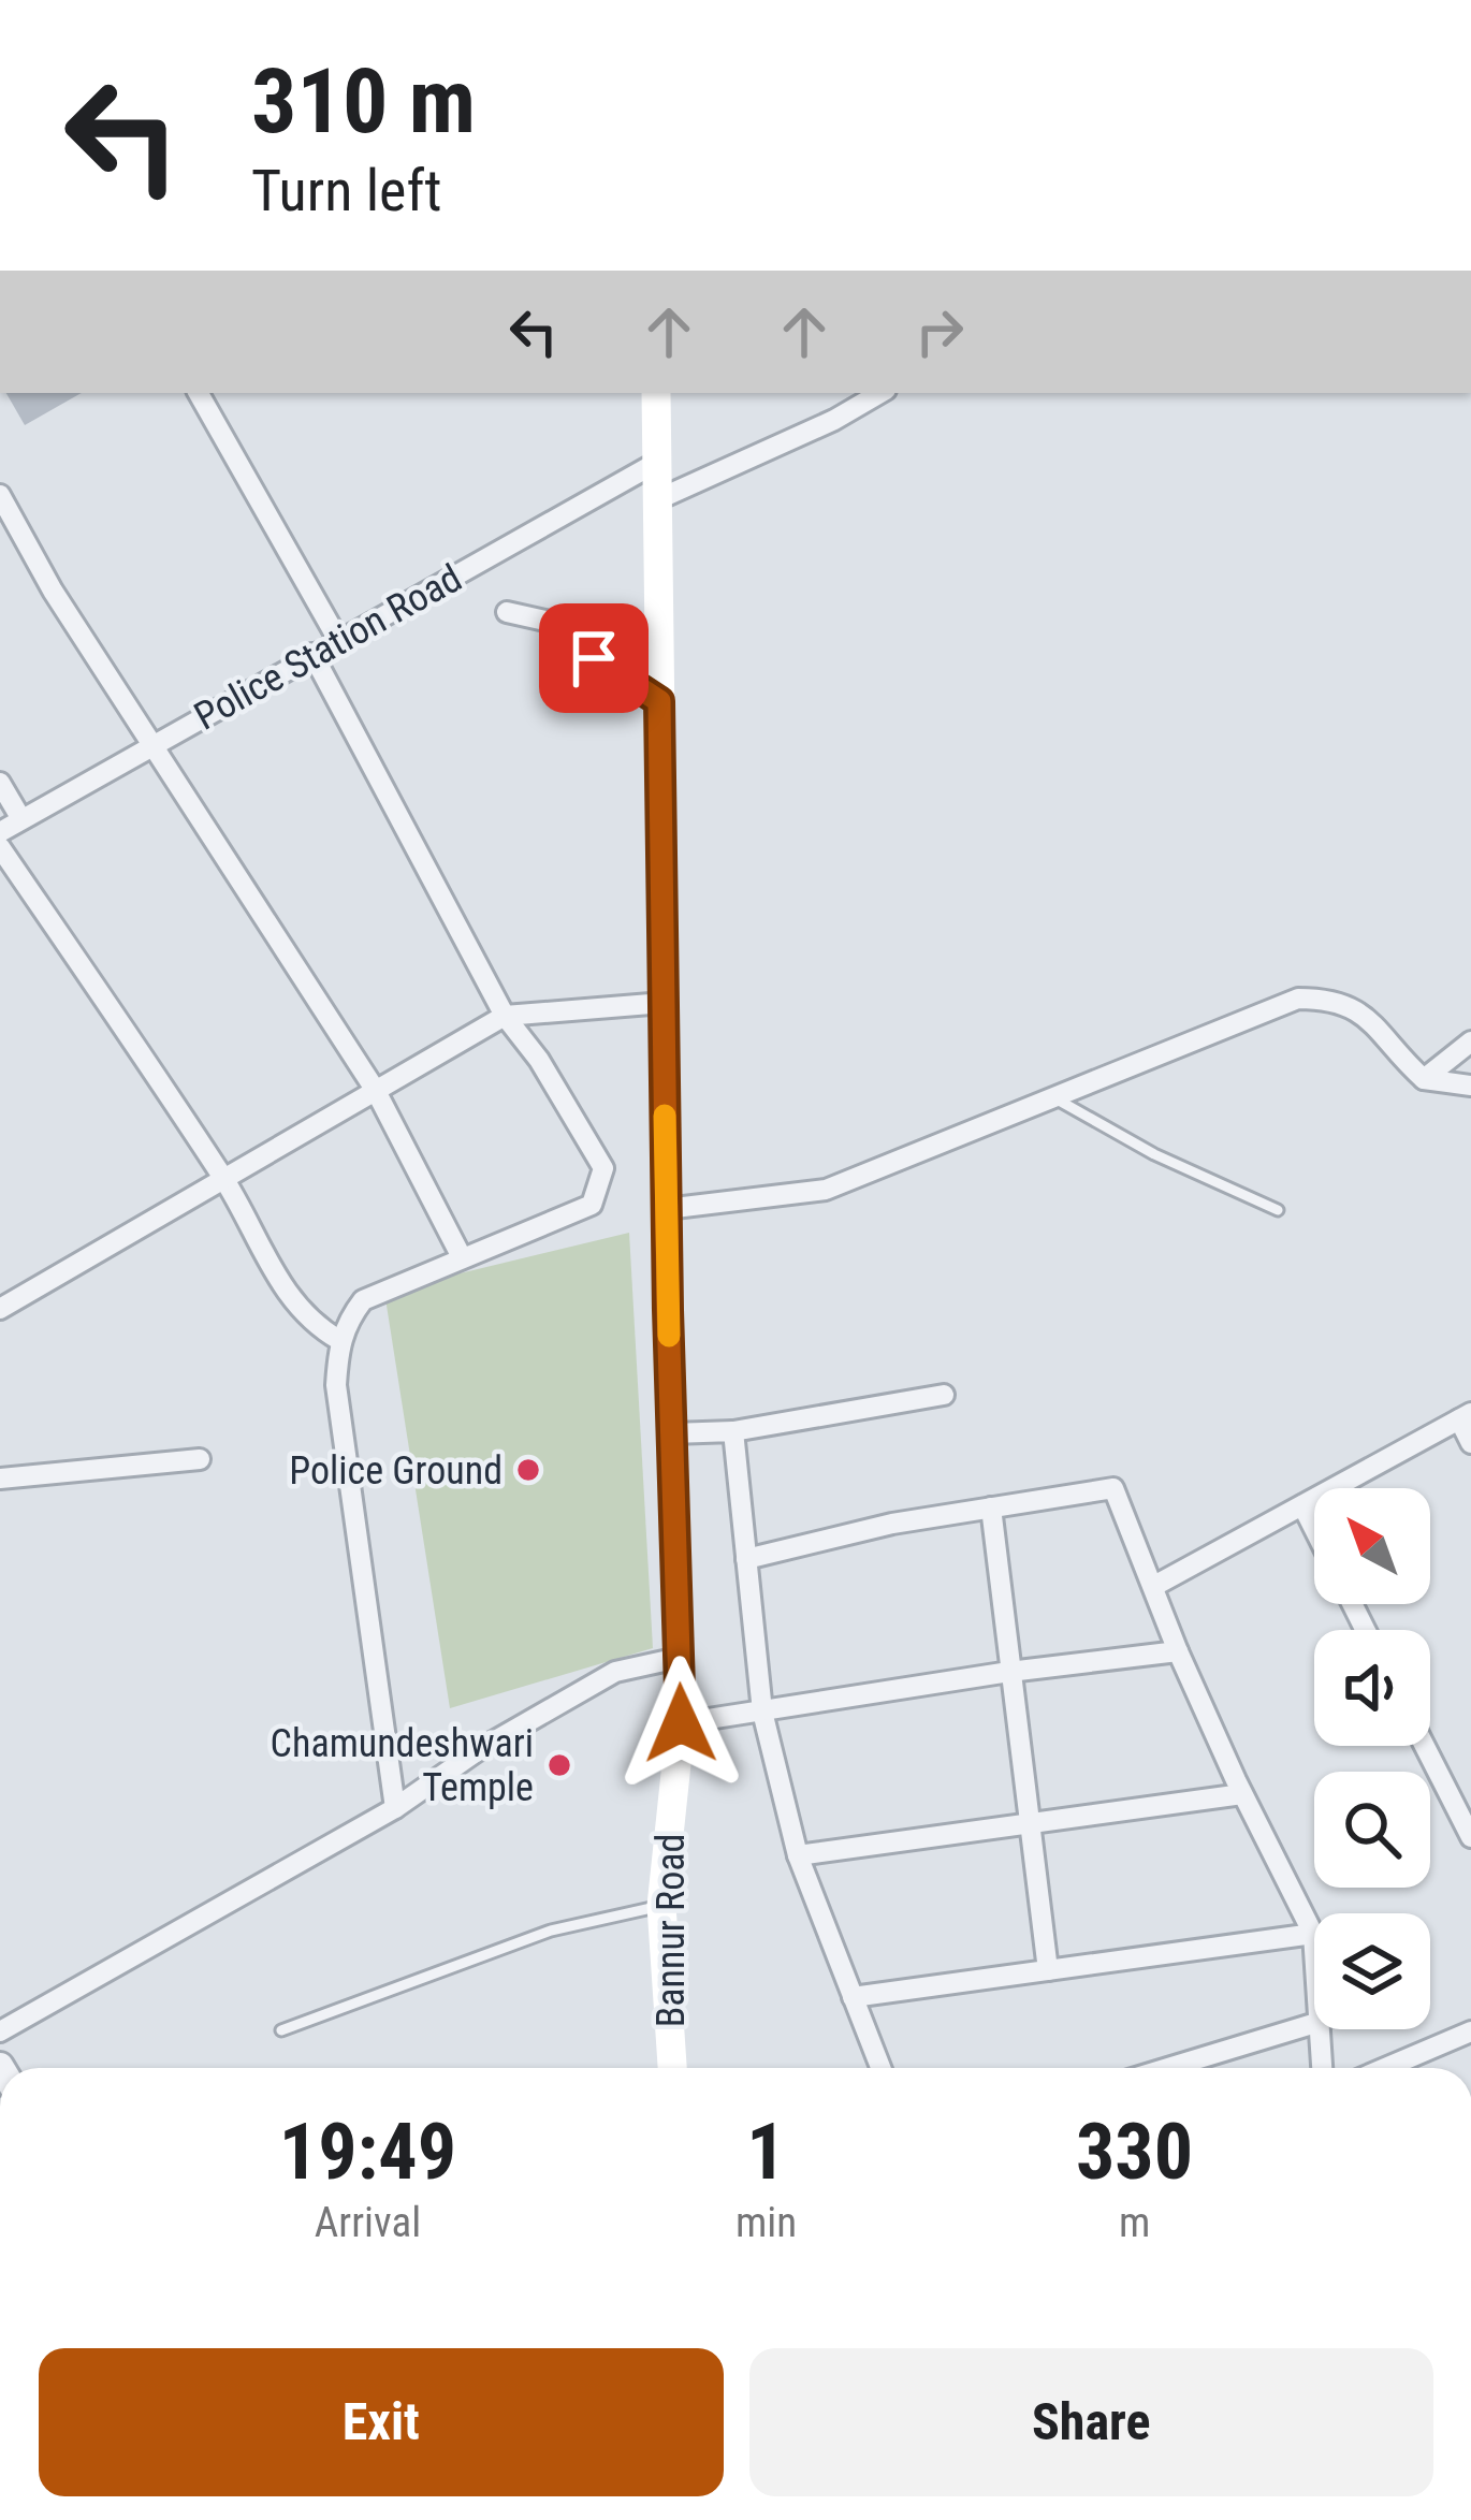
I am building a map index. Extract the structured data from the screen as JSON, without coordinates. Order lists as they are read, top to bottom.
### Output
{
  "streets": {
    "main road": ["Bannur Road"],
    "street": ["Police Station Road"]
  },
  "crossings": [
    ["Police Station Road", "Bannur Road"]
  ],
  "places": ["Police Ground", "Chamundeshwari Temple"],
  "north": "top left",
  "page": {
    "turn": ["310 m", "Turn left"],
    "eta": [
      "19:49",
      "Arrival",
      "1",
      "min",
      "330",
      "m"
    ],
    "buttons": ["Exit", "Share"]
  }
}
